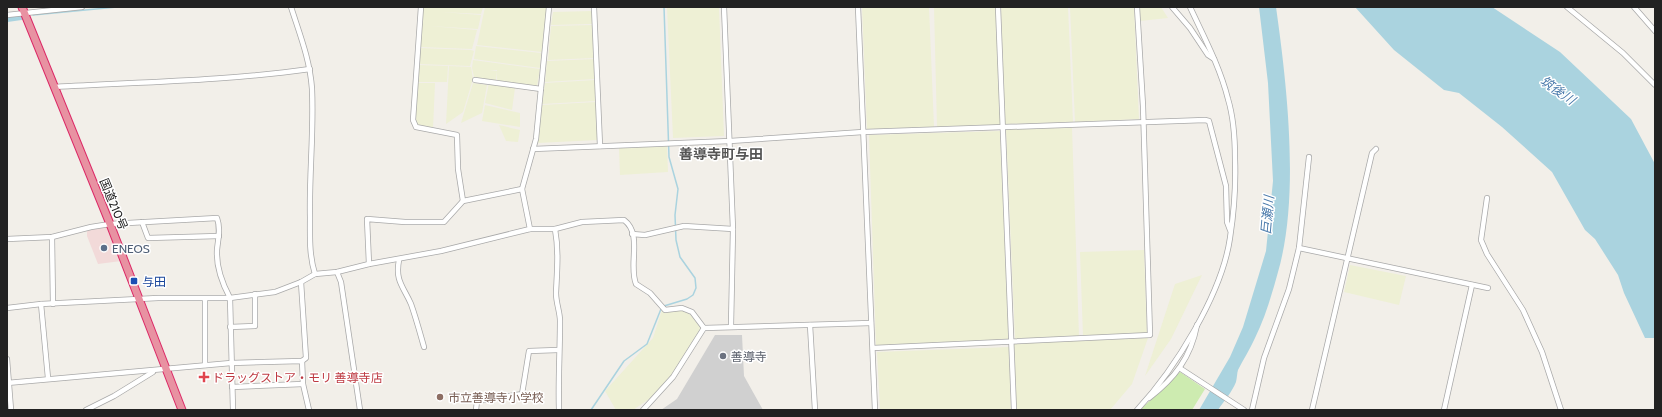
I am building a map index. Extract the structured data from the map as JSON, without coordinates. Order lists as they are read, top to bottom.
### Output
{
  "streets": {
    "highway": ["国道210号"]
  },
  "districts": ["善導寺町与田"],
  "water": ["筑後川", "巨瀬川"],
  "places": {
    "other": ["ENEOS", "善導寺", "市立善導寺小学校"],
    "transit": ["与田"],
    "health": ["ドラッグストア・モリ 善導寺店"]
  }
}
